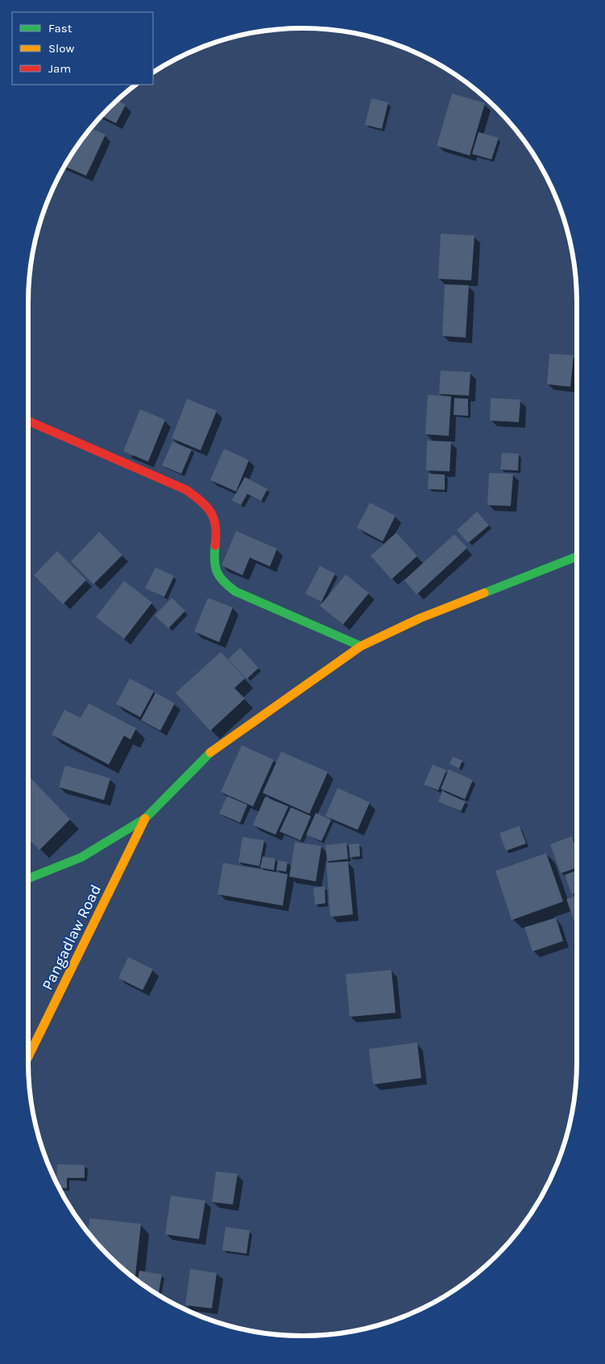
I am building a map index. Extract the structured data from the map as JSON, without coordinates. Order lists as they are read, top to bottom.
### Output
{
  "streets": {
    "street": ["Pangadlaw Road"]
  },
  "legend": ["Fast", "Slow", "Jam"]
}
